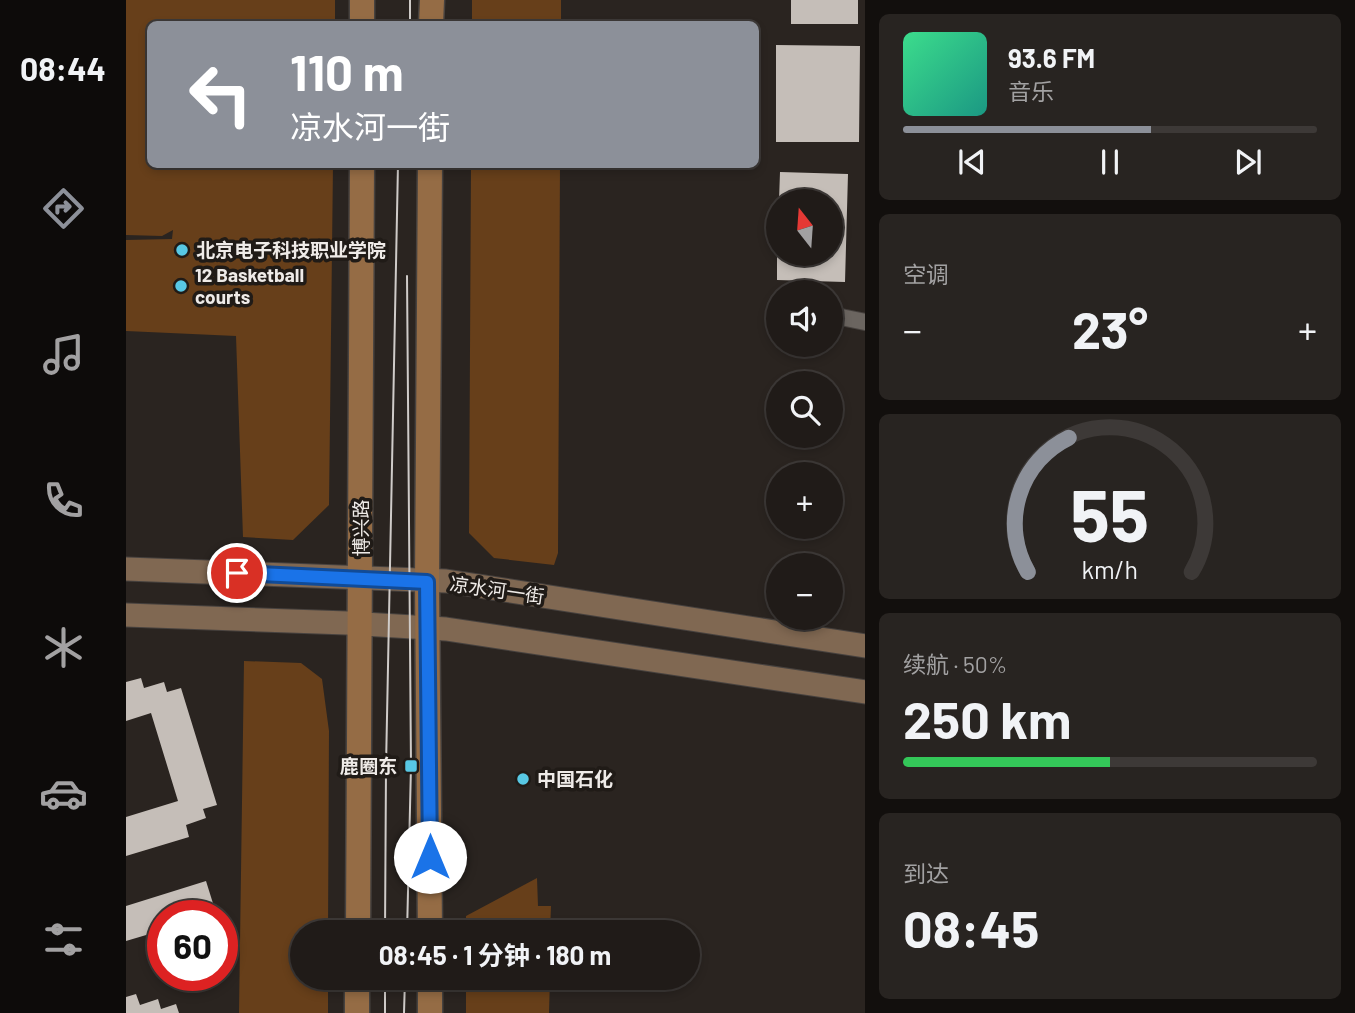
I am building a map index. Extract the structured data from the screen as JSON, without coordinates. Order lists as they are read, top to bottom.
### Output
{
  "streets": {
    "main road": ["博兴路", "凉水河一街"]
  },
  "crossings": [
    ["博兴路", "凉水河一街"]
  ],
  "places": {
    "other": ["北京电子科技职业学院", "12 Basketball courts", "中国石化"],
    "transit": ["鹿圈东"]
  },
  "north": "top",
  "page": {
    "tabs": "08:44",
    "turn": ["110 m", "凉水河一街"],
    "song": ["93.6 FM", "音乐"],
    "map_buttons": ["+", "−"],
    "tile": [
      "空调",
      ["续航 · 50%", "250 km"],
      ["到达", "08:45"]
    ],
    "heat": ["−", "23°", "+"],
    "limit": "60",
    "trip": "08:45 · 1 分钟 · 180 m",
    "gauge": ["55", "km/h"]
  }
}
